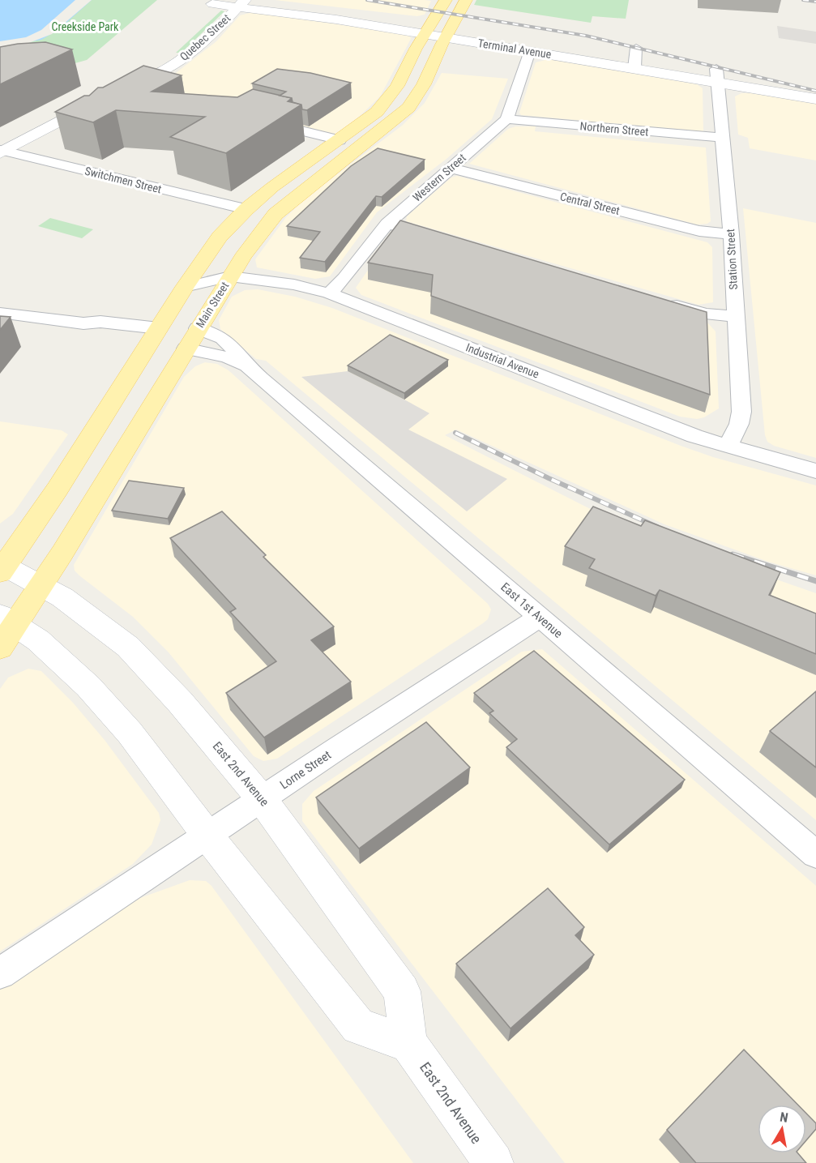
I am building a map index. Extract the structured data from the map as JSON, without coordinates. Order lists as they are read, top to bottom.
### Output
{
  "streets": {
    "main road": [
      "Quebec Street",
      "Terminal Avenue",
      "Main Street",
      "East 2nd Avenue"
    ],
    "street": [
      "Northern Street",
      "Western Street",
      "Switchmen Street",
      "Central Street",
      "Station Street",
      "Industrial Avenue",
      "East 1st Avenue",
      "Lorne Street"
    ]
  },
  "crossings": [
    ["Quebec Street", "Terminal Avenue"],
    ["Terminal Avenue", "Station Street"],
    ["Terminal Avenue", "Main Street"],
    ["Northern Street", "Western Street"],
    ["Northern Street", "Station Street"],
    ["Western Street", "Central Street"],
    ["Western Street", "Industrial Avenue"],
    ["Central Street", "Station Street"],
    ["Station Street", "Industrial Avenue"],
    ["Main Street", "Industrial Avenue"],
    ["Main Street", "East 1st Avenue"],
    ["Main Street", "East 2nd Avenue"],
    ["East 1st Avenue", "Lorne Street"],
    ["Lorne Street", "East 2nd Avenue"]
  ],
  "parks": ["Creekside Park"],
  "north": "top"
}
